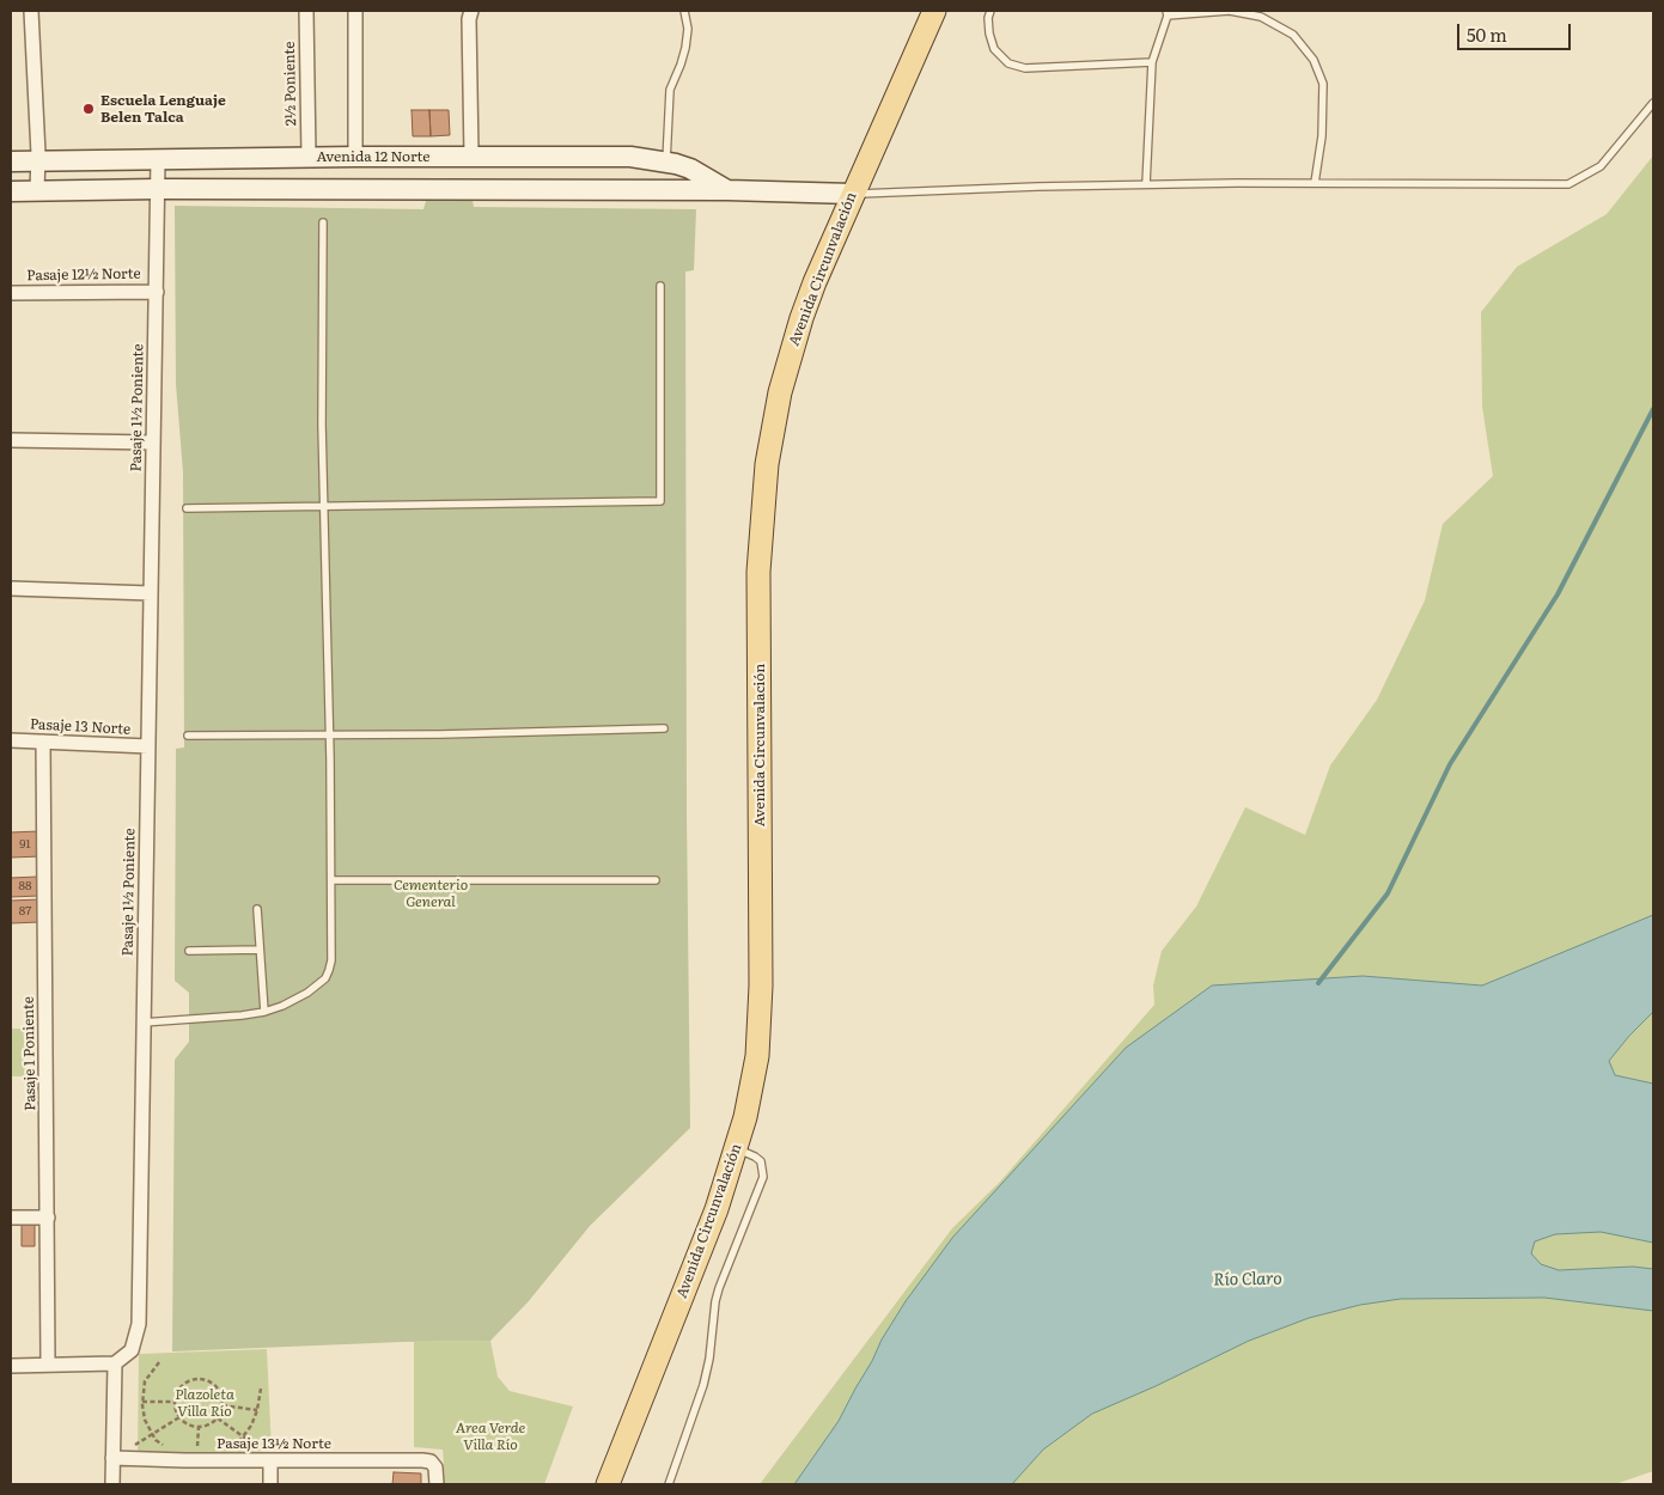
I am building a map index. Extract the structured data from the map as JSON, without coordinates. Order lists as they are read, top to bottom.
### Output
{
  "streets": {
    "main road": ["Avenida 12 Norte", "Avenida Circunvalación"],
    "street": [
      "2½ Poniente",
      "Pasaje 12½ Norte",
      "Pasaje 1½ Poniente",
      "Pasaje 13 Norte",
      "Pasaje 1 Poniente",
      "Pasaje 13½ Norte"
    ]
  },
  "crossings": [
    ["2½ Poniente", "Avenida 12 Norte"],
    ["Avenida 12 Norte", "Avenida Circunvalación"],
    ["Avenida 12 Norte", "Pasaje 1½ Poniente"],
    ["Pasaje 12½ Norte", "Pasaje 1½ Poniente"],
    ["Pasaje 1½ Poniente", "Pasaje 13 Norte"],
    ["Pasaje 13 Norte", "Pasaje 1 Poniente"]
  ],
  "water": ["Río Claro"],
  "parks": ["Cementerio General", "Plazoleta Villa Río", "Area Verde Villa Río"],
  "places": ["Escuela Lenguaje Belen Talca"],
  "house_numbers": ["91", "88", "87"],
  "scale_bar": "50 m"
}
